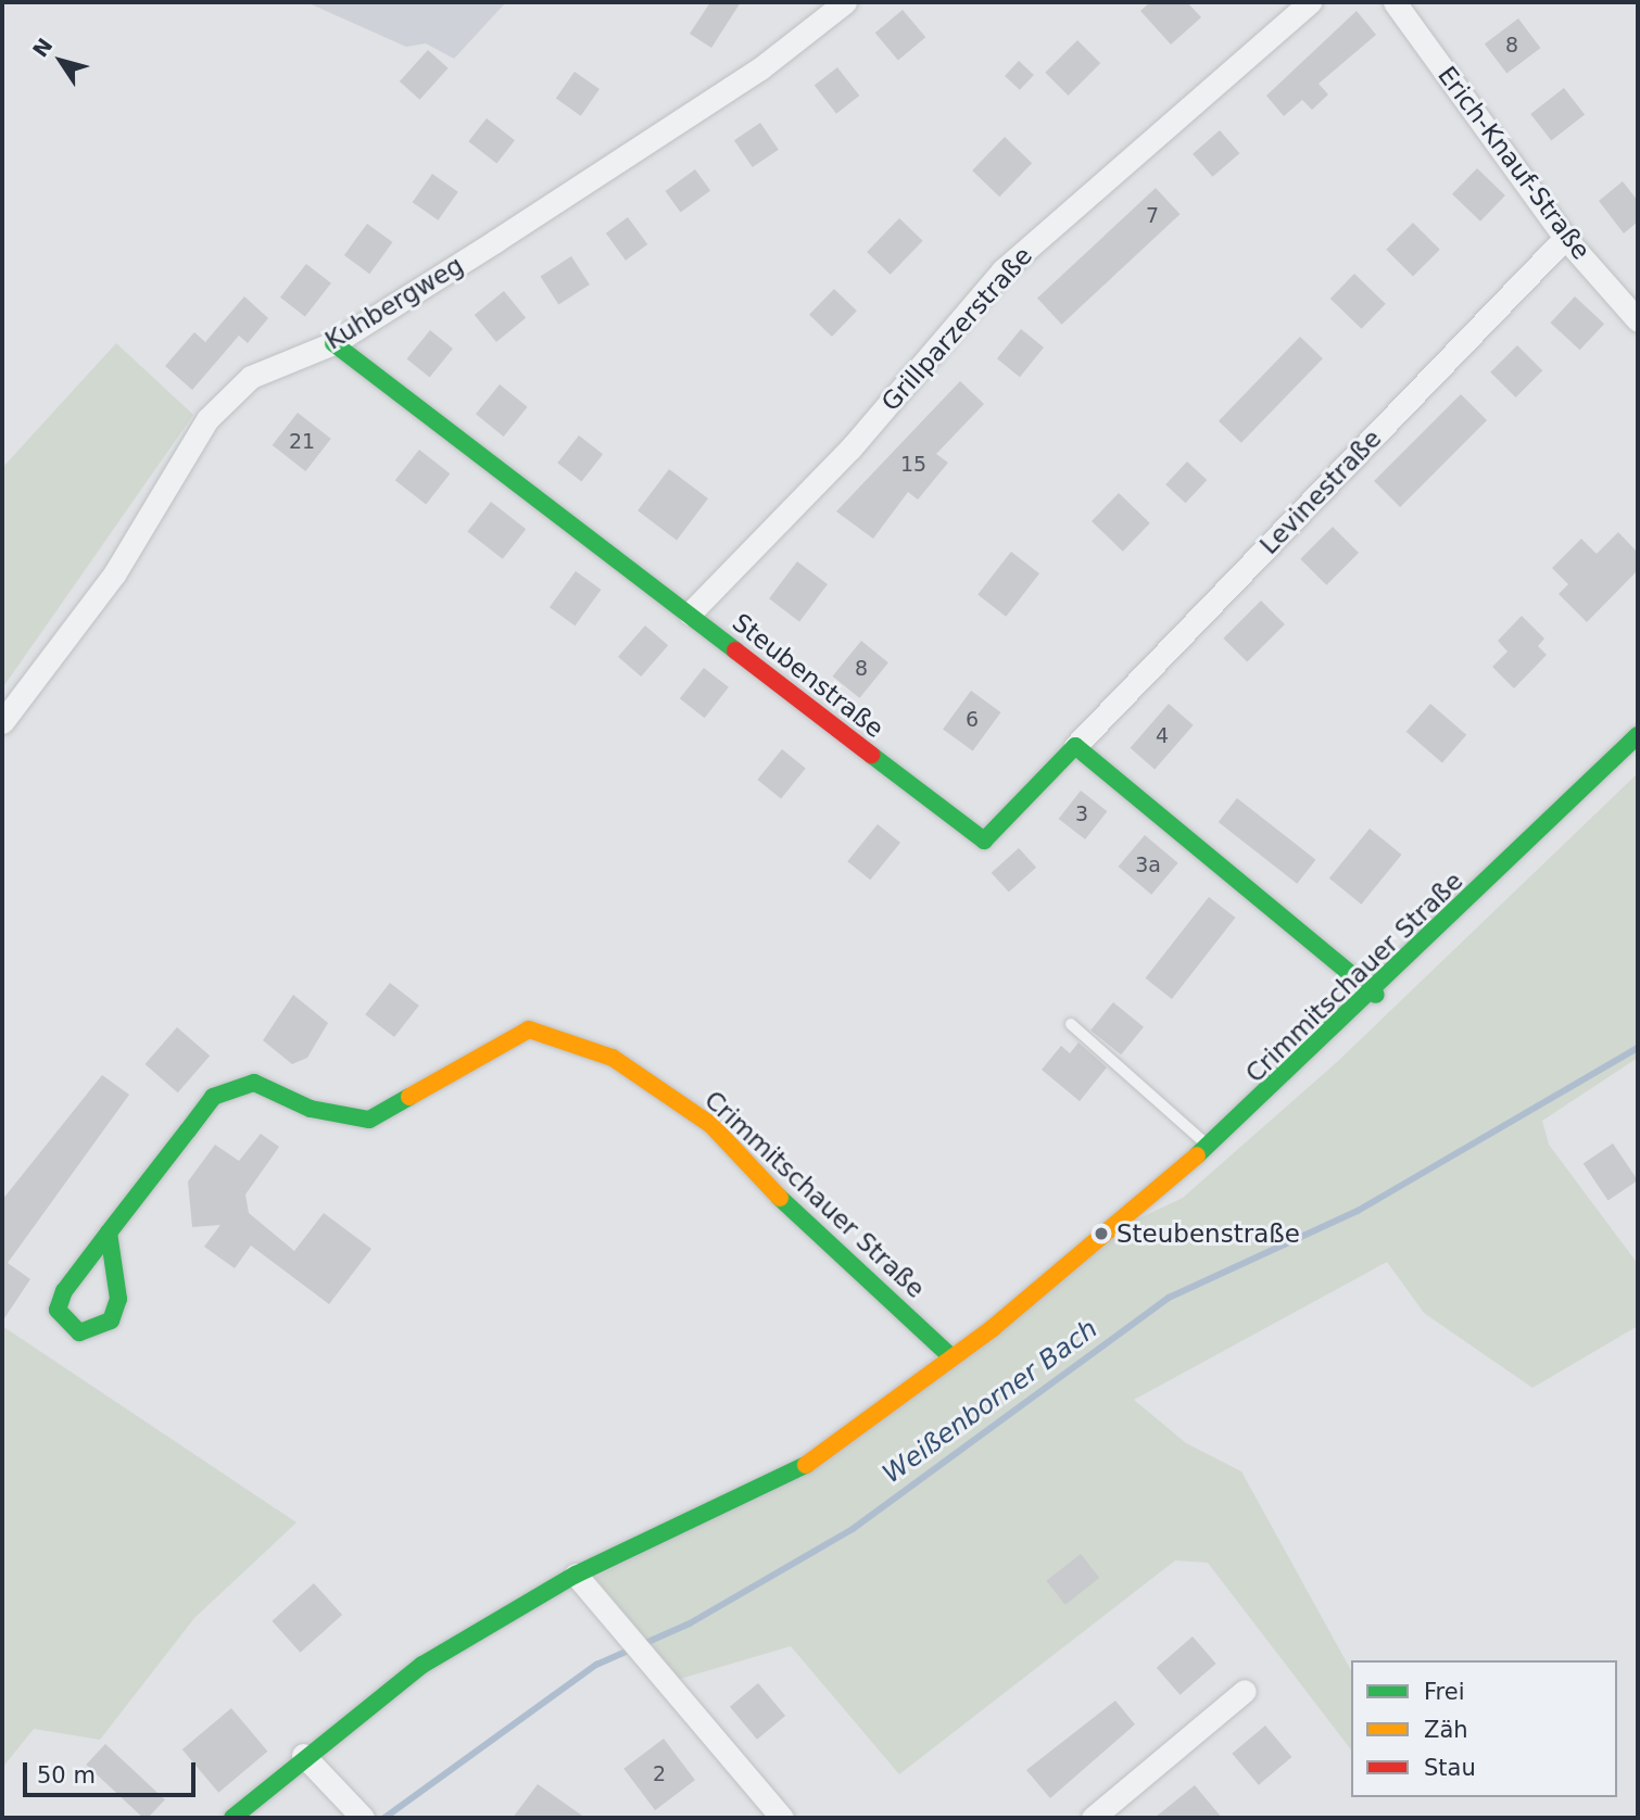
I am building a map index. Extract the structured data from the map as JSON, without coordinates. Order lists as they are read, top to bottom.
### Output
{
  "streets": {
    "street": [
      "Erich-Knauf-Straße",
      "Kuhbergweg",
      "Grillparzerstraße",
      "Levinestraße",
      "Steubenstraße",
      "Crimmitschauer Straße"
    ]
  },
  "crossings": [
    ["Erich-Knauf-Straße", "Levinestraße"],
    ["Kuhbergweg", "Steubenstraße"],
    ["Grillparzerstraße", "Steubenstraße"],
    ["Levinestraße", "Steubenstraße"]
  ],
  "water": ["Weißenborner Bach"],
  "places": ["Steubenstraße"],
  "house_numbers": [
    "8",
    "7",
    "21",
    "15",
    "8",
    "6",
    "4",
    "3",
    "3a",
    "2"
  ],
  "legend": ["Frei", "Zäh", "Stau"],
  "scale_bar": "50 m",
  "north": "top left"
}
